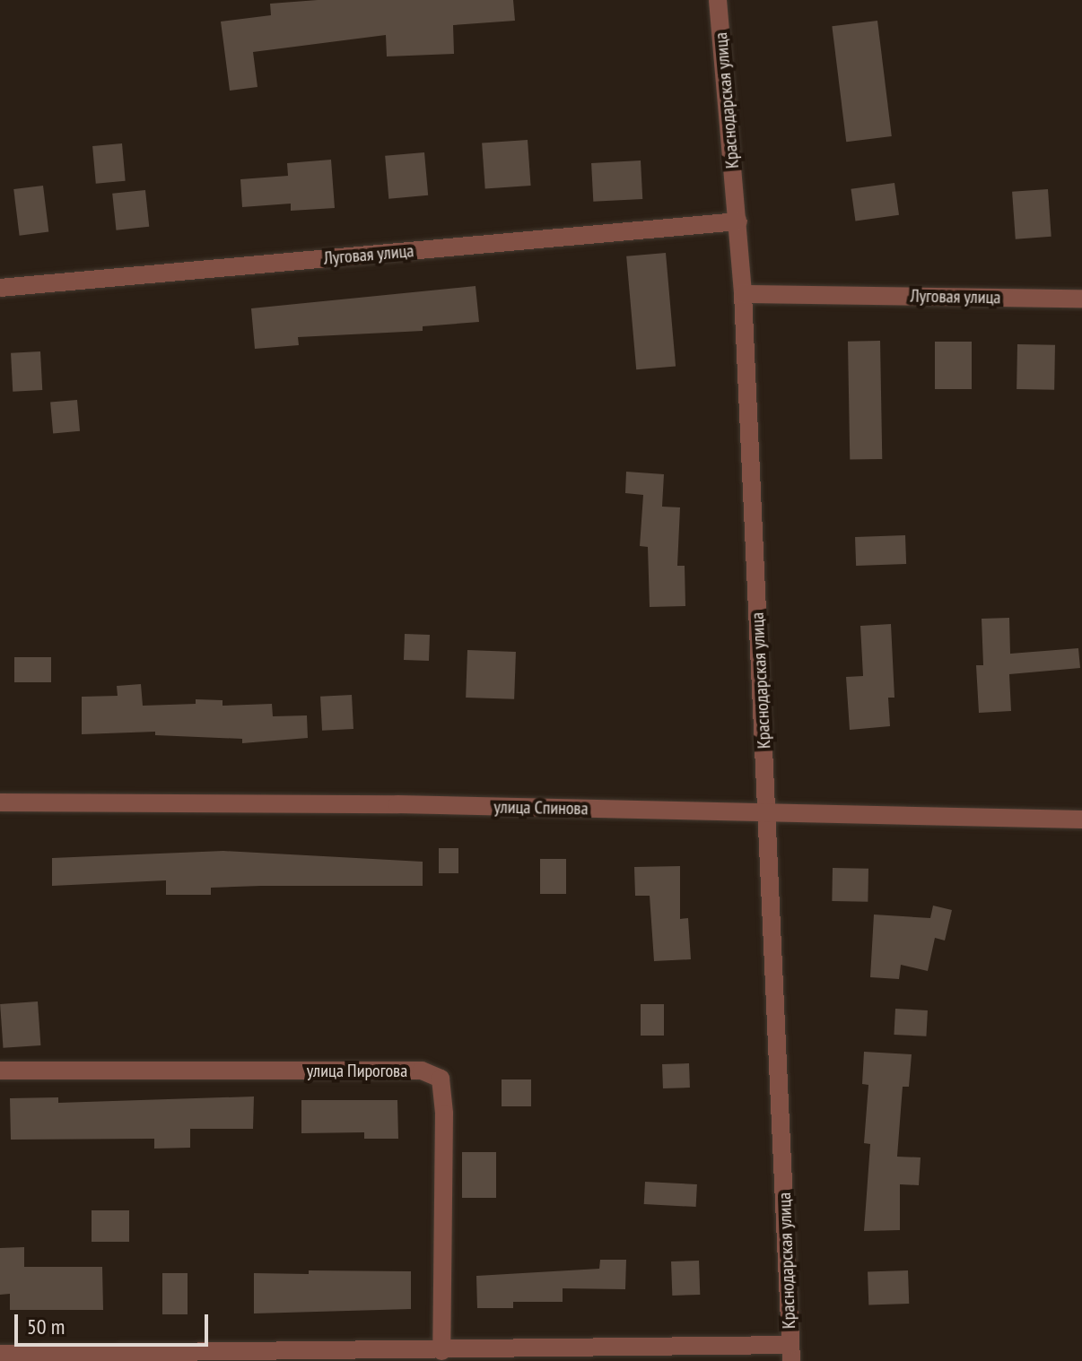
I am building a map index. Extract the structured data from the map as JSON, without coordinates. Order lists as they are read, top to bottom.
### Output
{
  "streets": {
    "street": [
      "Краснодарская улица",
      "Луговая улица",
      "улица Спинова",
      "улица Пирогова"
    ]
  },
  "crossings": [
    ["Краснодарская улица", "Луговая улица"],
    ["Краснодарская улица", "улица Спинова"]
  ],
  "scale_bar": "50 m"
}
